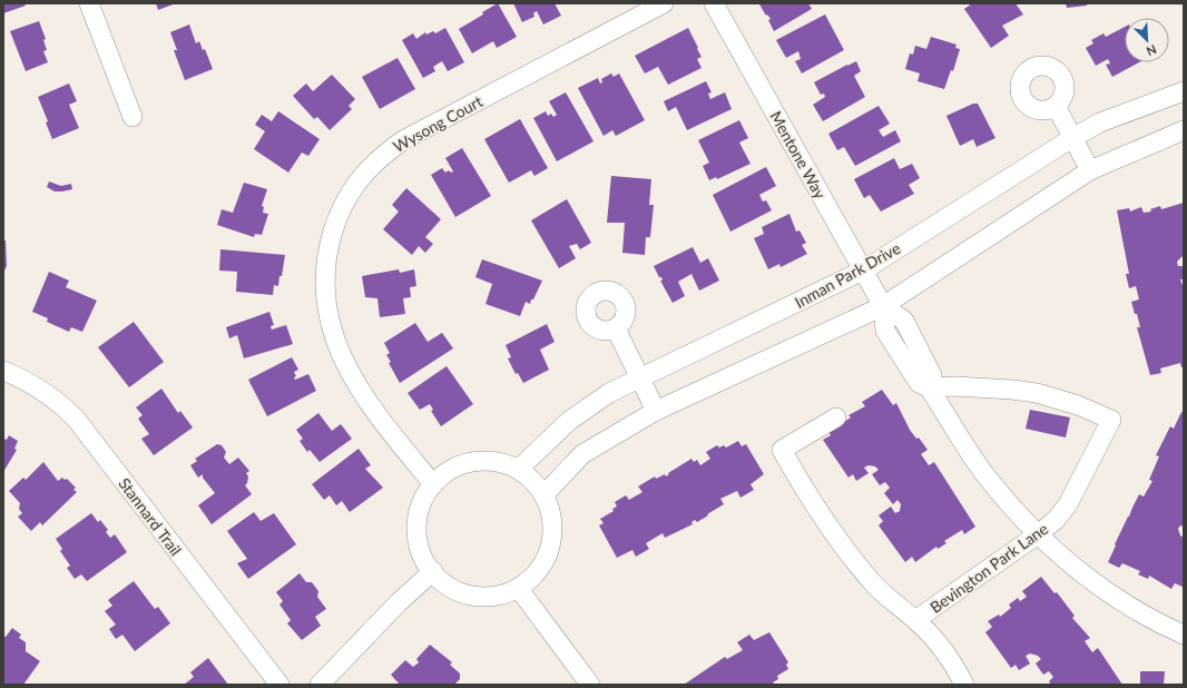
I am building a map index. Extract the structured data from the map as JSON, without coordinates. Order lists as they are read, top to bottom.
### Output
{
  "streets": {
    "street": [
      "Wysong Court",
      "Mentone Way",
      "Inman Park Drive",
      "Stannard Trail",
      "Bevington Park Lane"
    ]
  },
  "crossings": [
    ["Wysong Court", "Inman Park Drive"],
    ["Mentone Way", "Inman Park Drive"]
  ],
  "north": "bottom right"
}
